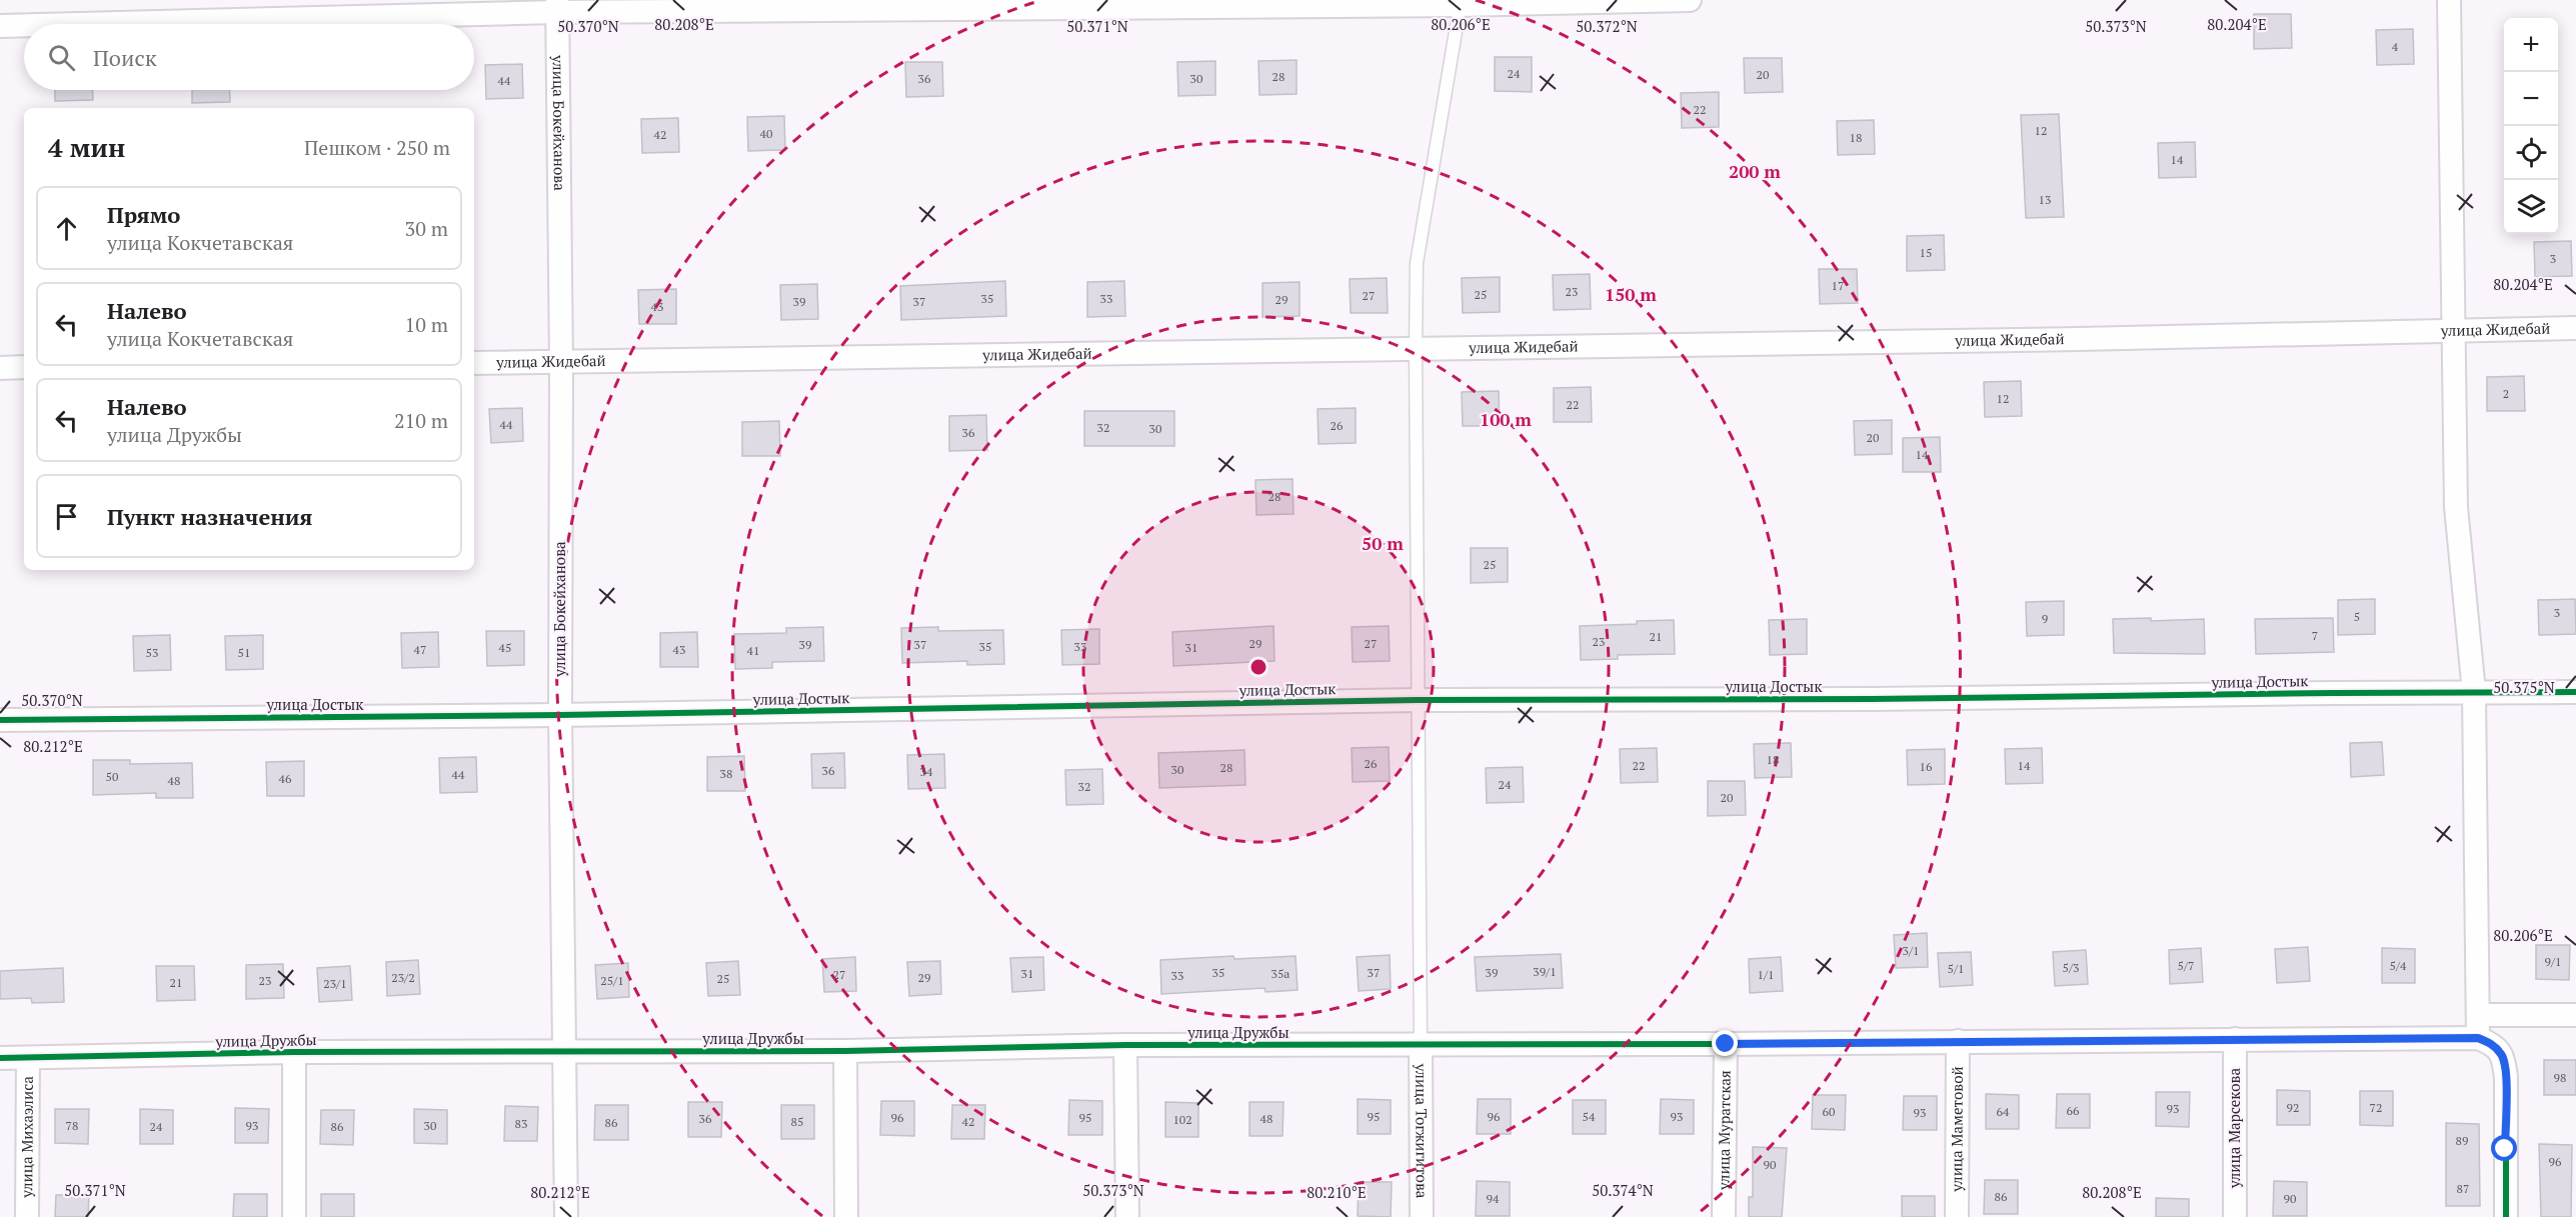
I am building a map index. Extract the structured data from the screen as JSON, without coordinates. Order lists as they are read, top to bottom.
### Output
{
  "streets": {
    "street": [
      "улица Бокейханова",
      "улица Жидебай",
      "улица Достык",
      "улица Дружбы",
      "улица Марсекова",
      "улица Маметовой",
      "улица Тогжигитова",
      "улица Муратская",
      "улица Михаэлиса"
    ]
  },
  "crossings": [
    ["улица Бокейханова", "улица Жидебай"],
    ["улица Бокейханова", "улица Достык"],
    ["улица Бокейханова", "улица Дружбы"],
    ["улица Дружбы", "улица Марсекова"],
    ["улица Дружбы", "улица Маметовой"],
    ["улица Дружбы", "улица Тогжигитова"],
    ["улица Дружбы", "улица Муратская"],
    ["улица Дружбы", "улица Михаэлиса"]
  ],
  "house_numbers": [
    "4",
    "24",
    "20",
    "28",
    "36",
    "30",
    "44",
    "22",
    "12",
    "40",
    "42",
    "18",
    "14",
    "13",
    "15",
    "3",
    "17",
    "23",
    "25",
    "27",
    "35",
    "33",
    "29",
    "39",
    "37",
    "43",
    "2",
    "12",
    "22",
    "44",
    "26",
    "32",
    "30",
    "36",
    "20",
    "14",
    "28",
    "25",
    "3",
    "5",
    "9",
    "7",
    "21",
    "23",
    "29",
    "27",
    "39",
    "37",
    "35",
    "33",
    "45",
    "31",
    "47",
    "43",
    "41",
    "53",
    "51",
    "18",
    "26",
    "22",
    "14",
    "16",
    "28",
    "30",
    "36",
    "34",
    "38",
    "44",
    "50",
    "46",
    "48",
    "24",
    "32",
    "20",
    "3/1",
    "9/1",
    "5/7",
    "5/4",
    "5/3",
    "5/1",
    "39/1",
    "35",
    "37",
    "39",
    "31",
    "35а",
    "27",
    "1/1",
    "33",
    "23/2",
    "29",
    "25",
    "23",
    "25/1",
    "21",
    "23/1",
    "98",
    "92",
    "72",
    "93",
    "66",
    "60",
    "64",
    "93",
    "95",
    "96",
    "54",
    "93",
    "96",
    "95",
    "36",
    "48",
    "102",
    "85",
    "42",
    "86",
    "83",
    "78",
    "93",
    "30",
    "24",
    "86",
    "89",
    "96",
    "90",
    "87",
    "86",
    "94",
    "90"
  ],
  "page": {
    "map_buttons": ["+", "−"],
    "search": "Поиск",
    "heading": ["4 мин", "Пешком · 250 m"],
    "list": [
      ["Прямо", "улица Кокчетавская", "30 m"],
      ["Налево", "улица Кокчетавская", "10 m"],
      ["Налево", "улица Дружбы", "210 m"],
      "Пункт назначения"
    ]
  },
  "coordinates": [
    "80.208°E",
    "80.206°E",
    "80.204°E",
    "50.370°N",
    "50.371°N",
    "50.372°N",
    "50.373°N",
    "50.375°N",
    "80.212°E",
    "50.374°N",
    "80.210°E"
  ],
  "rings": [
    "200 m",
    "150 m",
    "100 m",
    "50 m"
  ]
}
